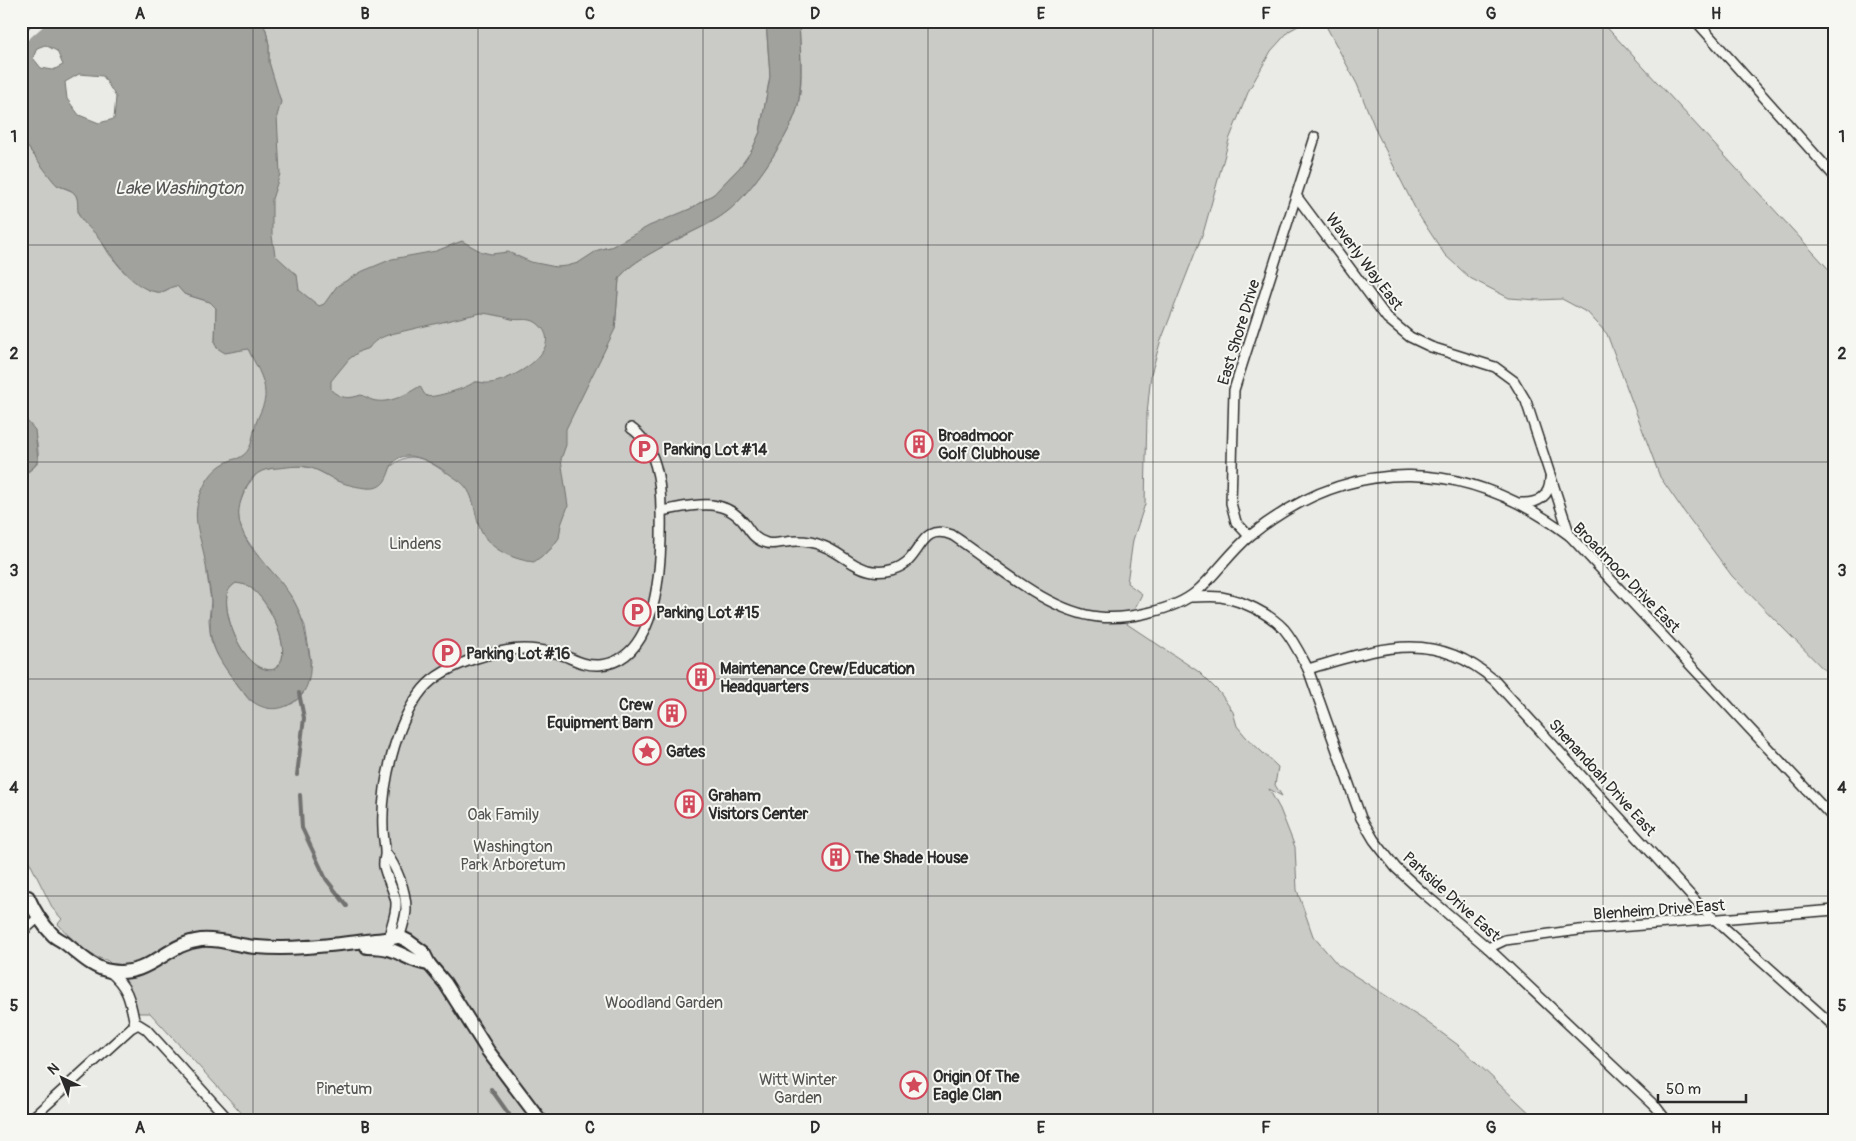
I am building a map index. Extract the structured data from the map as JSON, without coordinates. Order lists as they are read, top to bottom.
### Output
{
  "streets": {
    "street": [
      "Waverly Way East",
      "East Shore Drive",
      "Broadmoor Drive East",
      "Shenandoah Drive East",
      "Parkside Drive East",
      "Blenheim Drive East"
    ]
  },
  "crossings": [
    ["Waverly Way East", "East Shore Drive"],
    ["Waverly Way East", "Broadmoor Drive East"],
    ["East Shore Drive", "Broadmoor Drive East"],
    ["Broadmoor Drive East", "Parkside Drive East"],
    ["Shenandoah Drive East", "Parkside Drive East"],
    ["Shenandoah Drive East", "Blenheim Drive East"],
    ["Parkside Drive East", "Blenheim Drive East"]
  ],
  "water": ["Lake Washington"],
  "parks": [
    "Lindens",
    "Oak Family",
    "Washington Park Arboretum",
    "Woodland Garden",
    "Witt Winter Garden",
    "Pinetum"
  ],
  "places": {
    "building": [
      "Broadmoor Golf Clubhouse",
      "Maintenance Crew/Education Headquarters",
      "Crew Equipment Barn",
      "Graham Visitors Center",
      "The Shade House"
    ],
    "parking": ["Parking Lot #14", "Parking Lot #15", "Parking Lot #16"],
    "place": ["Gates", "Origin Of The Eagle Clan"]
  },
  "scale_bar": "50 m",
  "north": "top left",
  "grid": {
    "columns": [
      "A",
      "B",
      "C",
      "D",
      "E",
      "F",
      "G",
      "H"
    ],
    "rows": [
      "1",
      "2",
      "3",
      "4",
      "5"
    ]
  }
}
